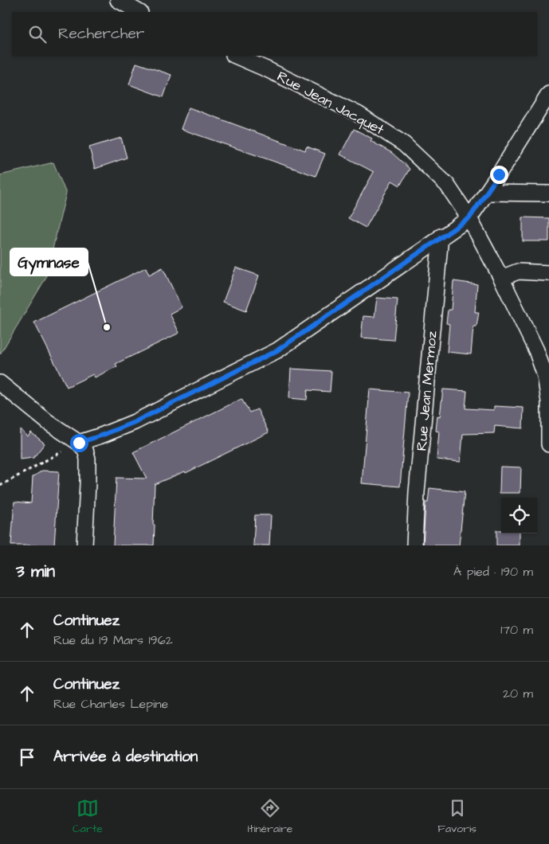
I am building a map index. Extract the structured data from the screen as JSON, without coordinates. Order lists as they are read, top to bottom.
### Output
{
  "streets": {
    "street": ["Rue Jean Jacquet", "Rue Jean Mermoz"]
  },
  "places": ["Gymnase"],
  "page": {
    "search": "Rechercher",
    "heading": ["3 min", "À pied · 190 m"],
    "list": [
      ["Continuez", "Rue du 19 Mars 1962", "170 m"],
      ["Continuez", "Rue Charles Lepine", "20 m"],
      "Arrivée à destination"
    ],
    "nav": ["Carte", "Itinéraire", "Favoris"]
  }
}
